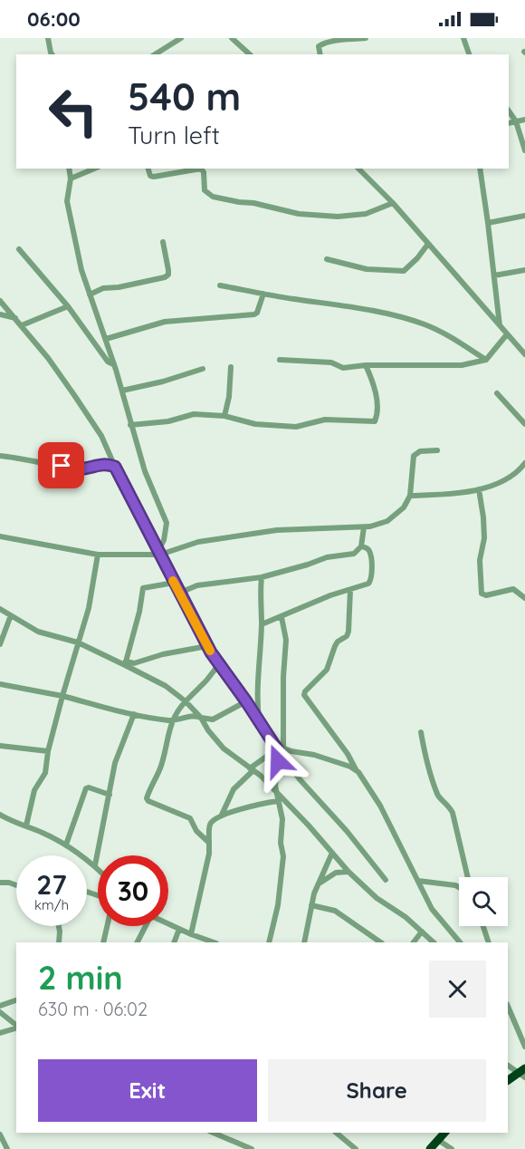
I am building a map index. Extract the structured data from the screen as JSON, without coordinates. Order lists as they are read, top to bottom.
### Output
{
  "page": {
    "status": "06:00",
    "turn": ["540 m", "Turn left"],
    "speed": "27 km/h",
    "limit": "30",
    "heading": ["2 min", "630 m · 06:02"],
    "buttons": ["Exit", "Share"]
  }
}
